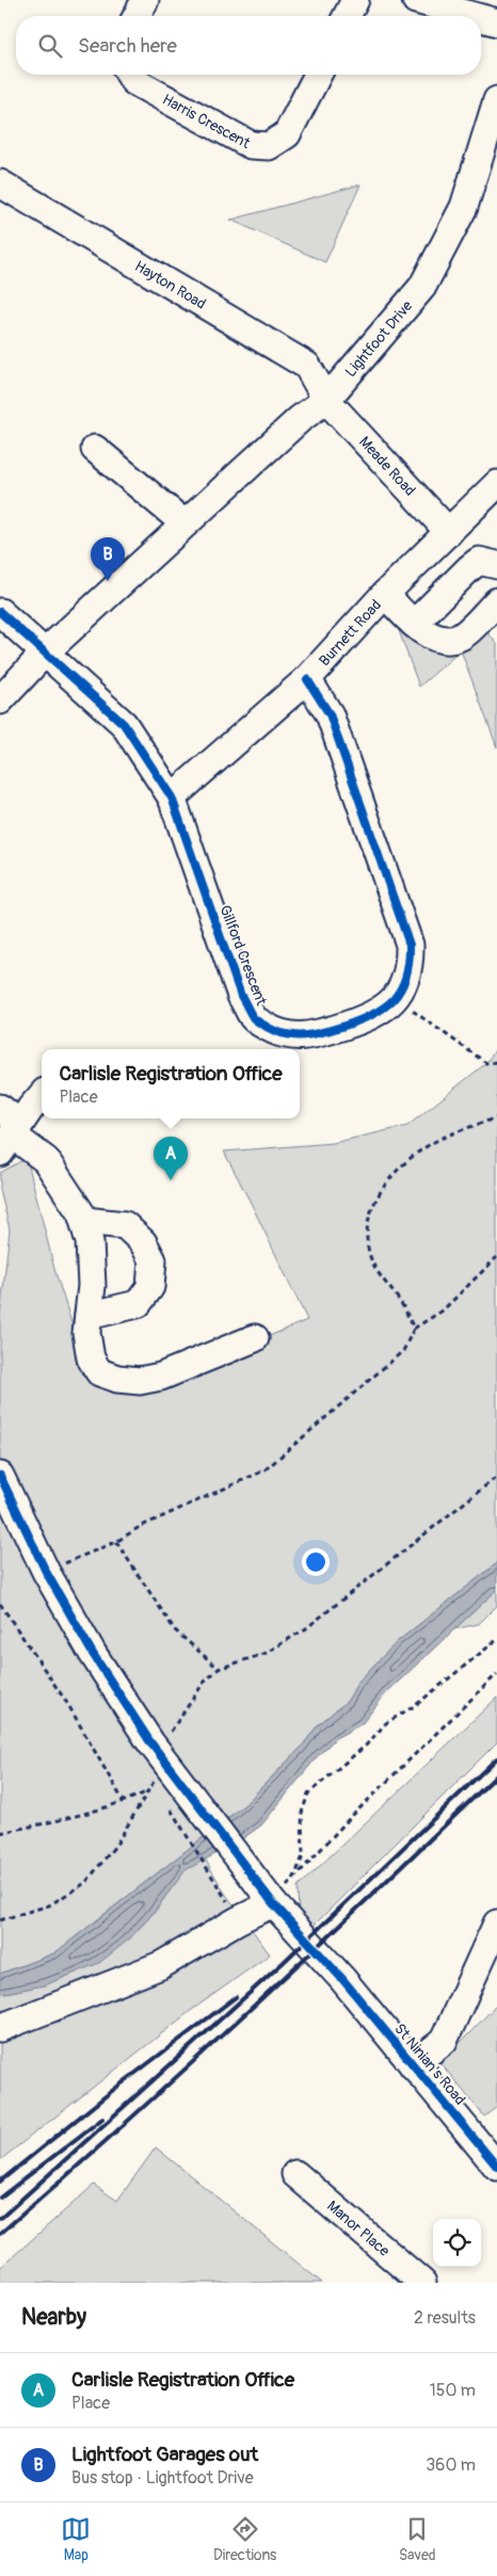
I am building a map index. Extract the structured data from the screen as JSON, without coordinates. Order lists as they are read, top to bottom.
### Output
{
  "streets": {
    "street": [
      "Harris Crescent",
      "Hayton Road",
      "Lightfoot Drive",
      "Meade Road",
      "Burnett Road",
      "Gillford Crescent",
      "St Ninian's Road",
      "Manor Place"
    ]
  },
  "crossings": [
    ["Hayton Road", "Lightfoot Drive"],
    ["Hayton Road", "Meade Road"],
    ["Lightfoot Drive", "Meade Road"],
    ["Lightfoot Drive", "Gillford Crescent"],
    ["Meade Road", "Burnett Road"],
    ["Burnett Road", "Gillford Crescent"]
  ],
  "page": {
    "search": "Search here",
    "pins": ["B", "A"],
    "popup": ["Carlisle Registration Office", "Place"],
    "heading": ["Nearby", "2 results"],
    "list": [
      {
        "mark": "A",
        "name": "Carlisle Registration Office",
        "note": "Place",
        "value": "150 m"
      },
      {
        "mark": "B",
        "name": "Lightfoot Garages out",
        "note": "Bus stop · Lightfoot Drive",
        "value": "360 m"
      }
    ],
    "nav": ["Map", "Directions", "Saved"]
  }
}
